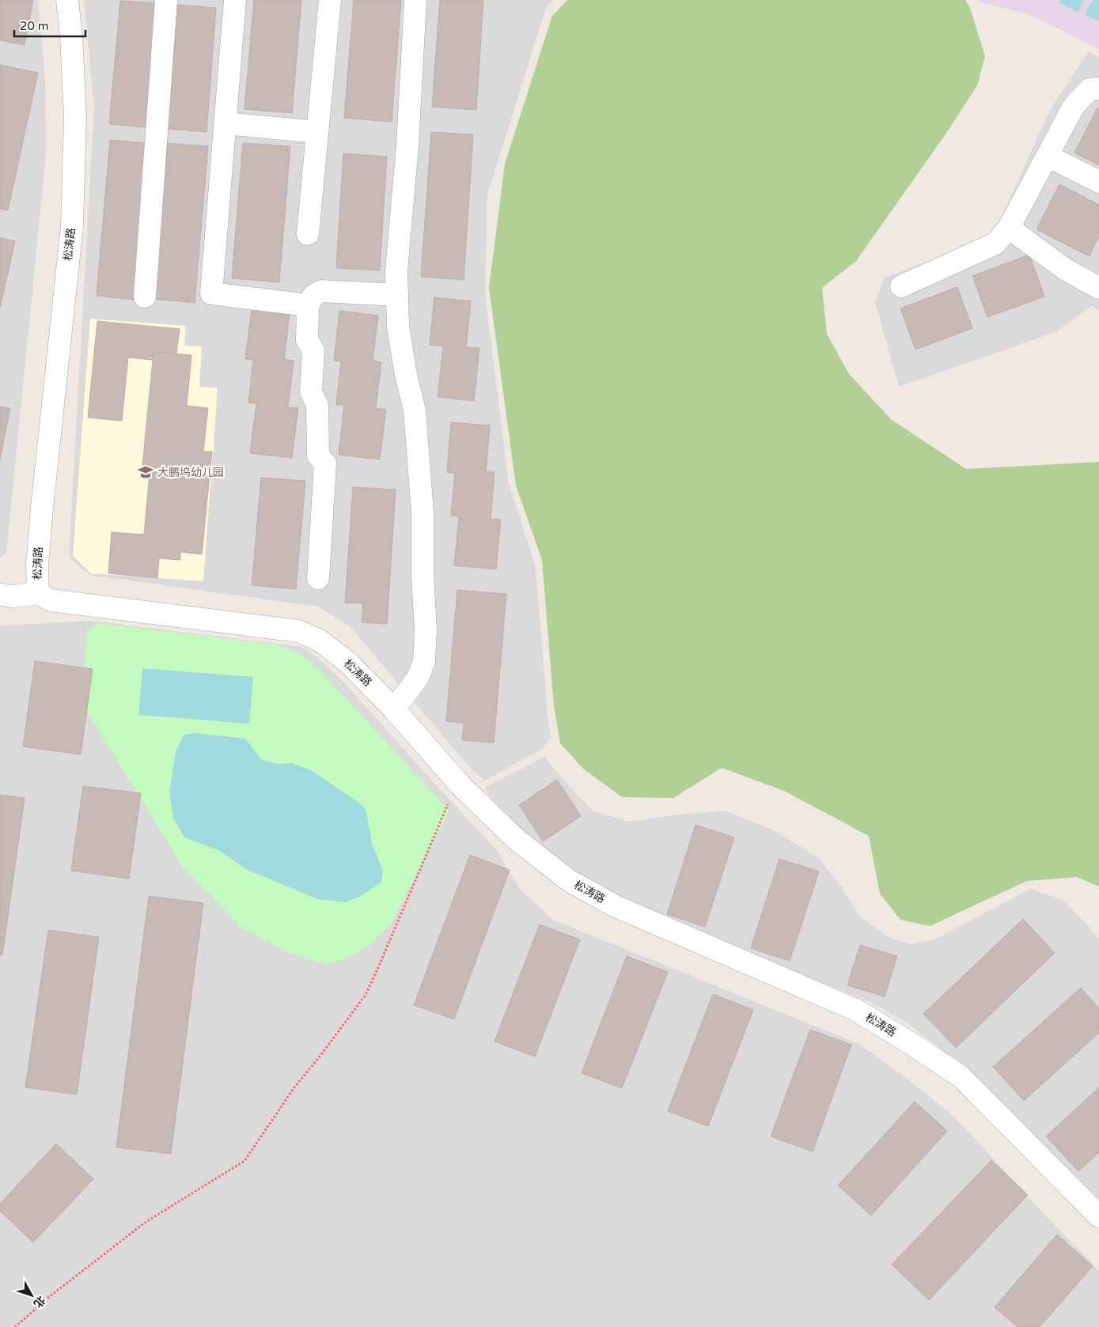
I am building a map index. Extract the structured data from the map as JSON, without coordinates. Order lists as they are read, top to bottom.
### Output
{
  "streets": {
    "street": ["松涛路"]
  },
  "places": {
    "school or university": ["大鹏坞幼儿园"]
  },
  "scale_bar": "20 m",
  "north": "bottom right"
}
